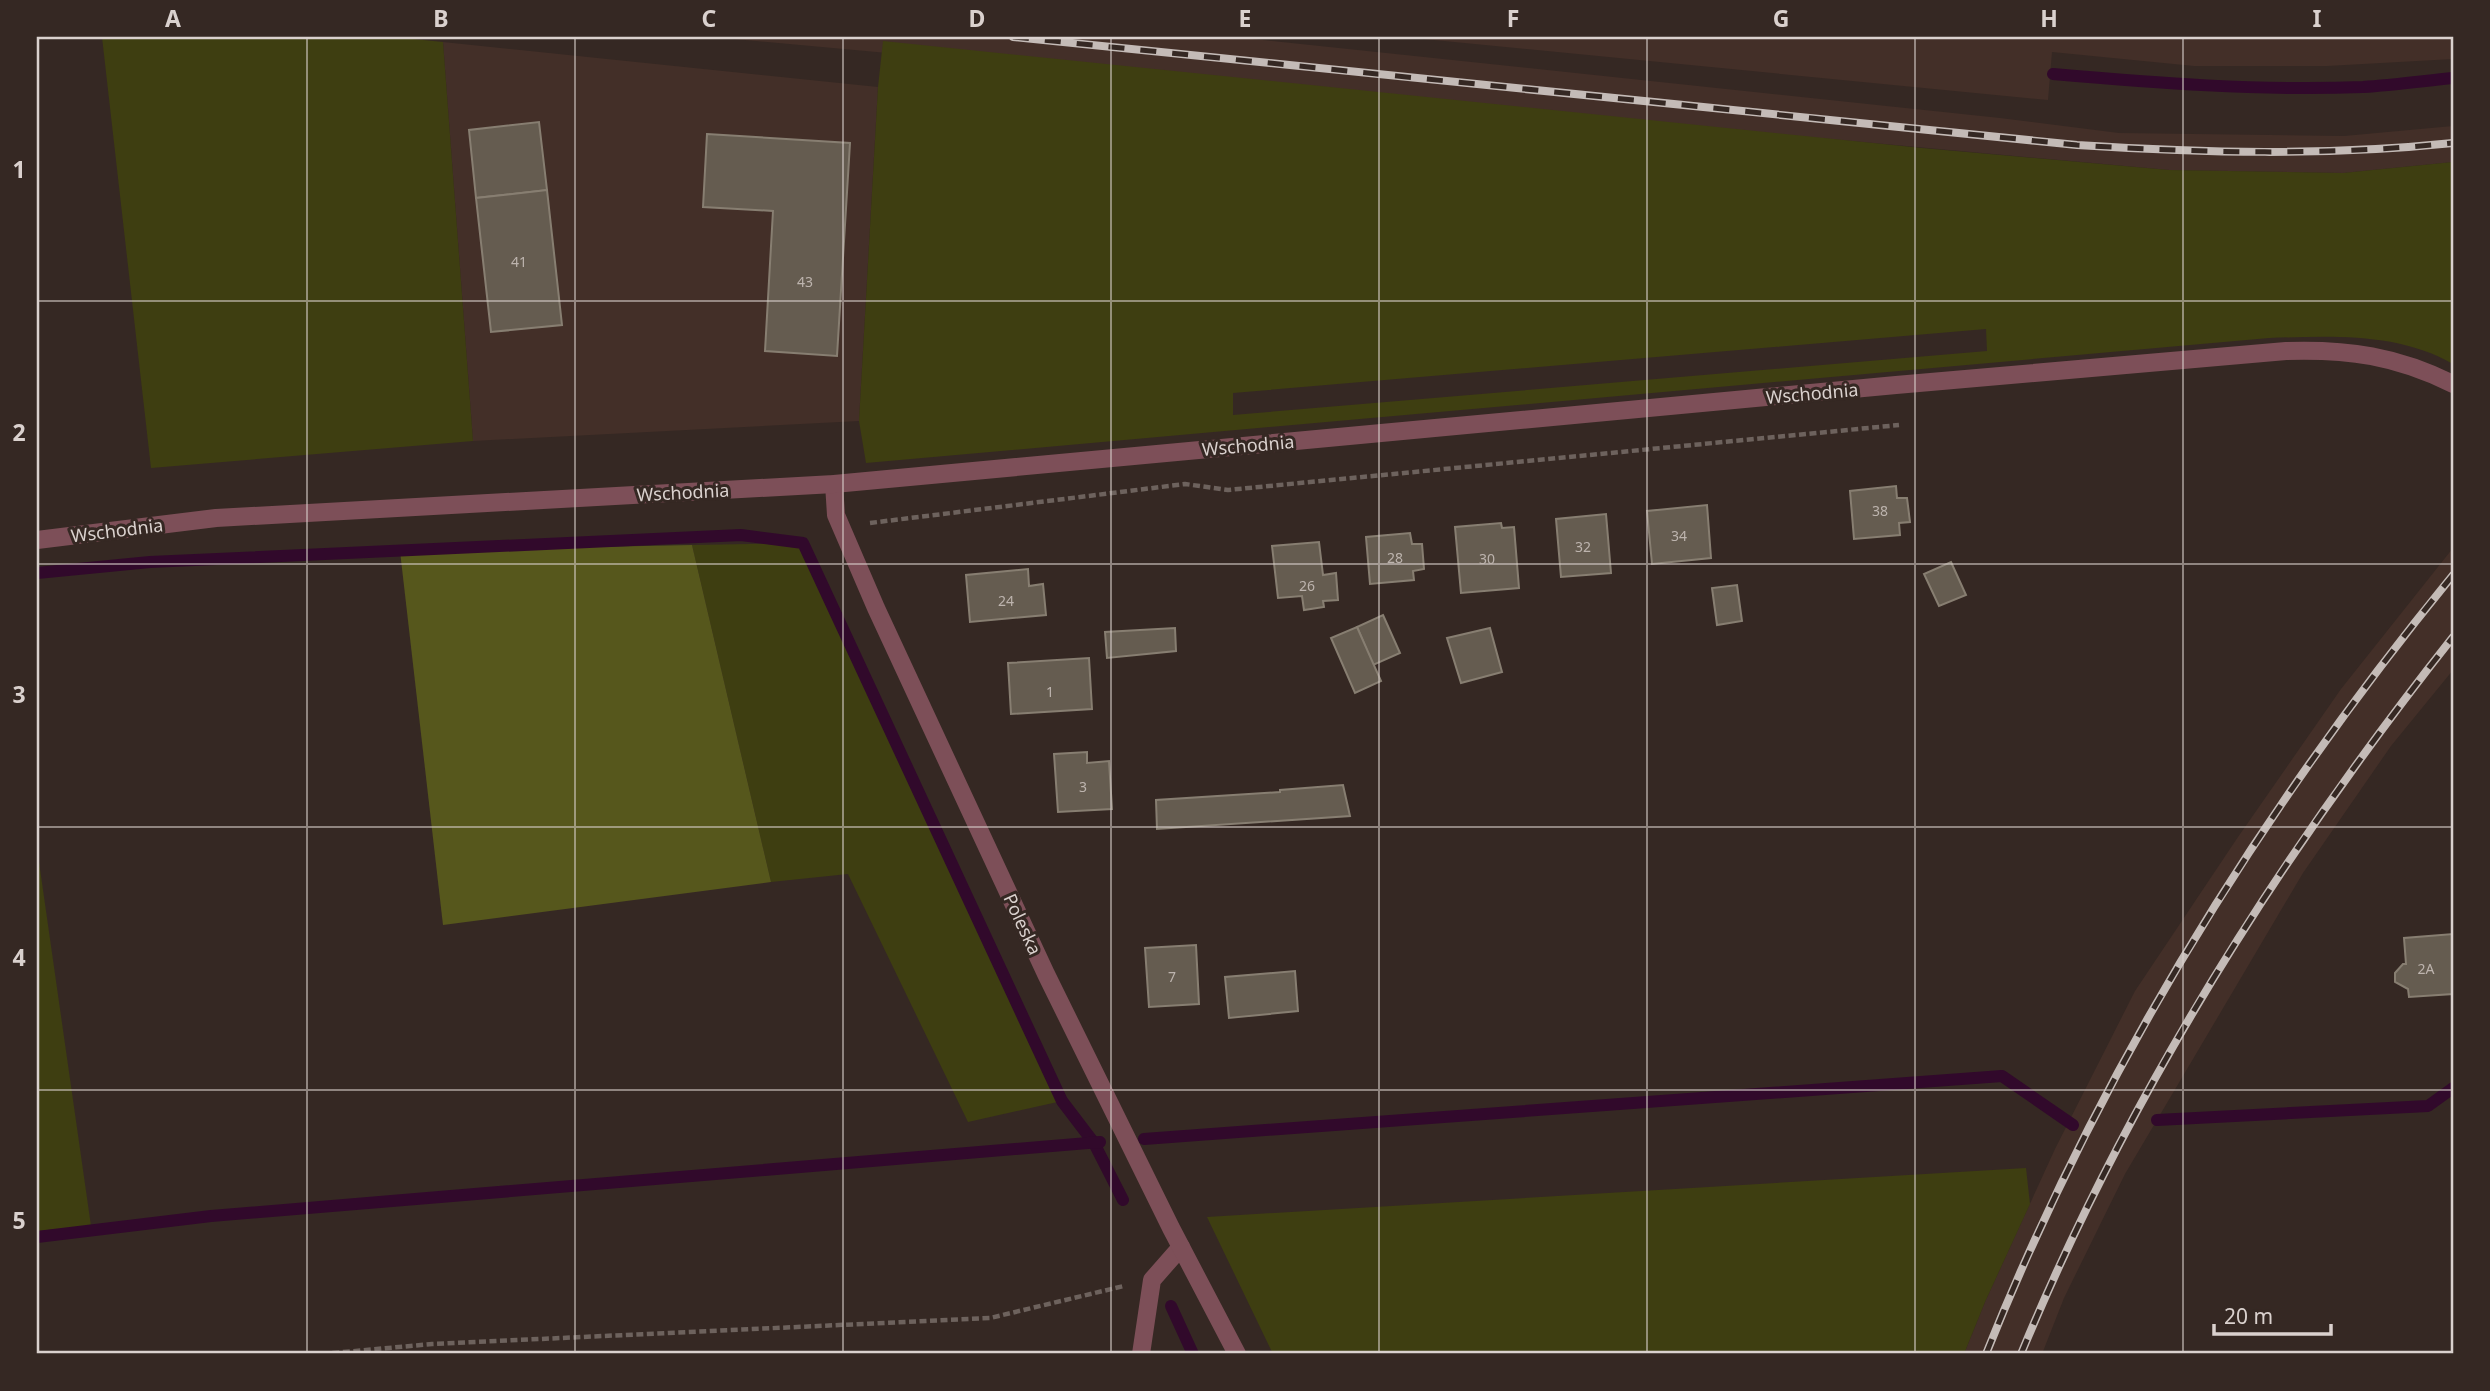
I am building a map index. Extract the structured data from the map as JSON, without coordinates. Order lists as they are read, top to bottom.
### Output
{
  "streets": {
    "street": ["Wschodnia", "Poleska"]
  },
  "crossings": [
    ["Wschodnia", "Poleska"]
  ],
  "house_numbers": [
    "41",
    "43",
    "38",
    "34",
    "32",
    "28",
    "30",
    "26",
    "24",
    "1",
    "3",
    "2A",
    "7"
  ],
  "scale_bar": "20 m",
  "grid": {
    "columns": [
      "A",
      "B",
      "C",
      "D",
      "E",
      "F",
      "G",
      "H",
      "I"
    ],
    "rows": [
      "1",
      "2",
      "3",
      "4",
      "5"
    ]
  }
}
